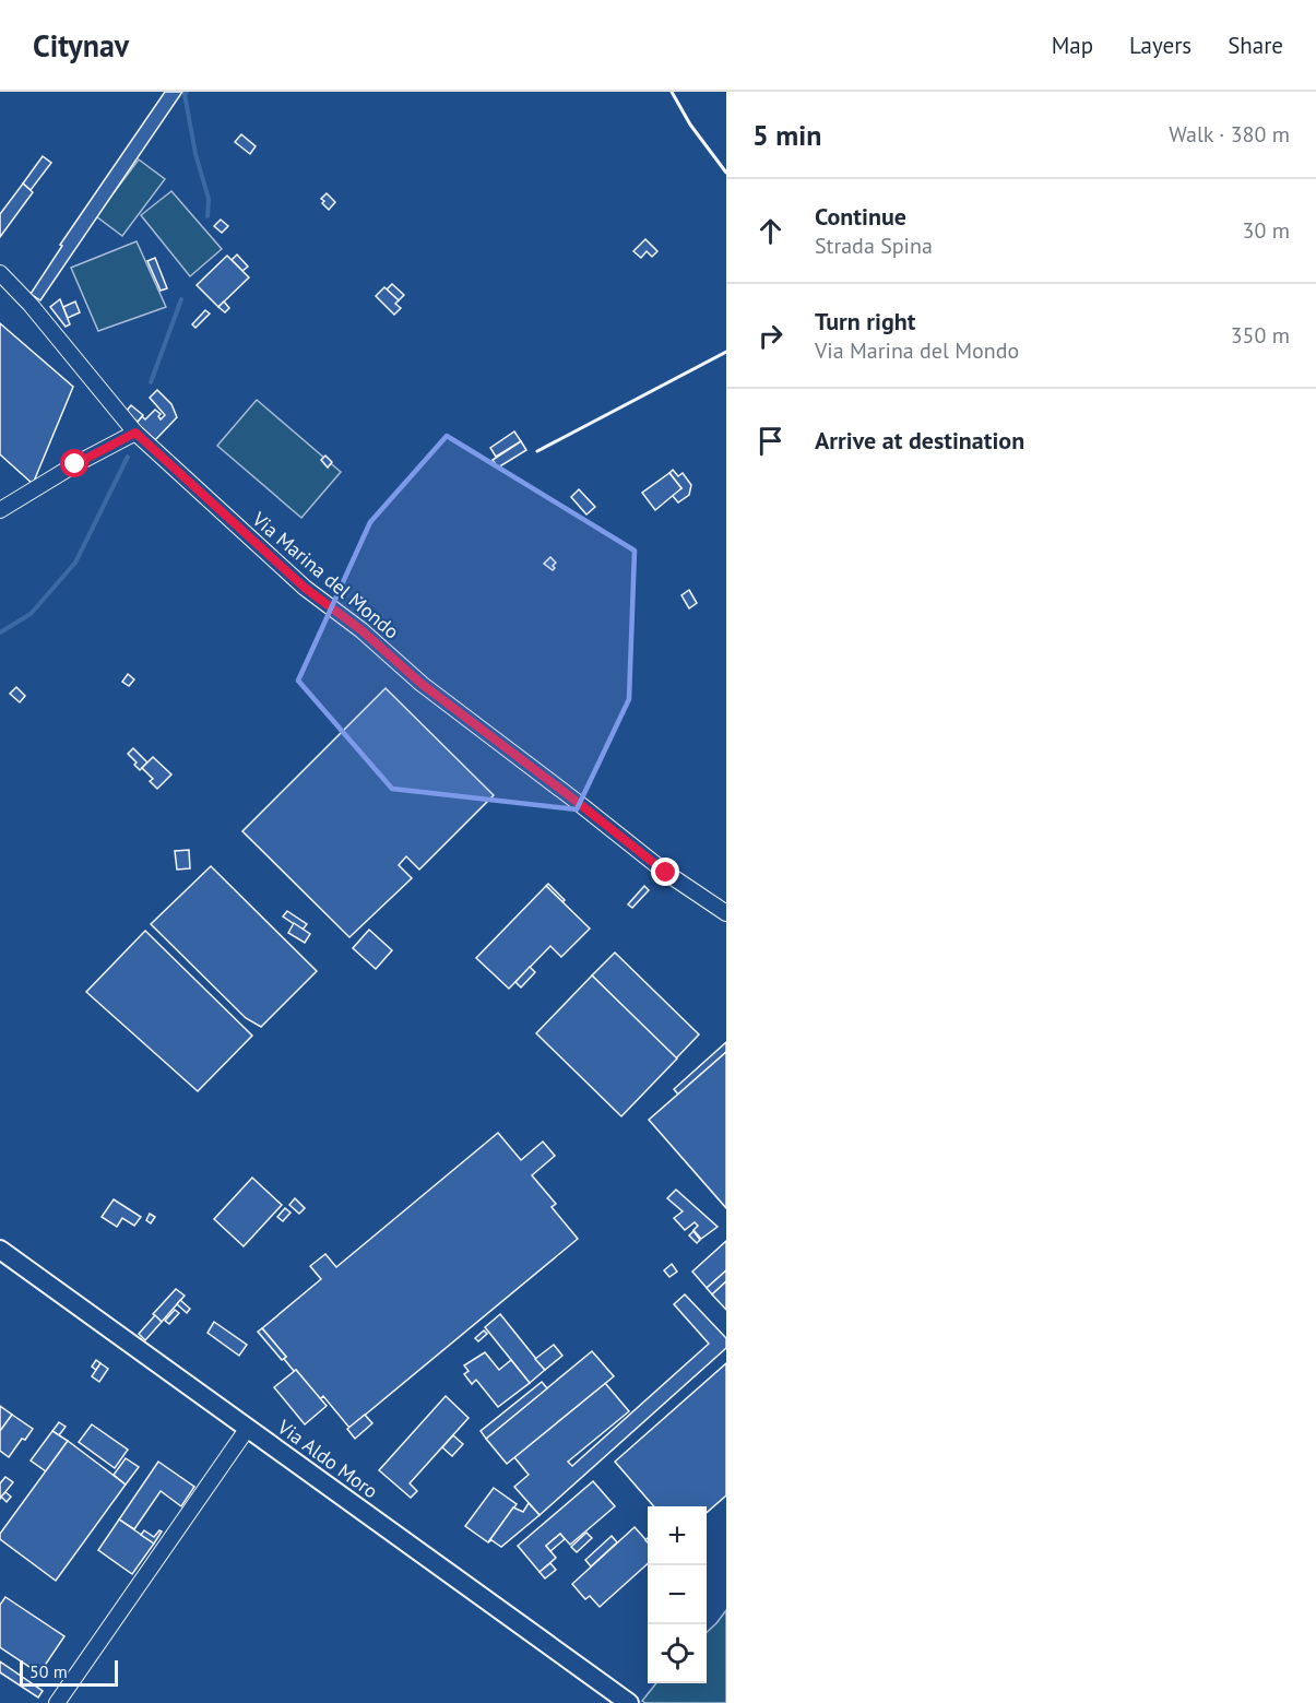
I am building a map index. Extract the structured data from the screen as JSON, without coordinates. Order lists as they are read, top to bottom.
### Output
{
  "streets": {
    "main road": ["Via Aldo Moro"],
    "street": ["Via Marina del Mondo"]
  },
  "scale_bar": "50 m",
  "page": {
    "header": "Citynav",
    "nav": ["Map", "Layers", "Share"],
    "heading": ["5 min", "Walk · 380 m"],
    "list": [
      ["Continue", "Strada Spina", "30 m"],
      ["Turn right", "Via Marina del Mondo", "350 m"],
      "Arrive at destination"
    ],
    "map_buttons": ["+", "−"],
    "scale": "50 m"
  }
}
